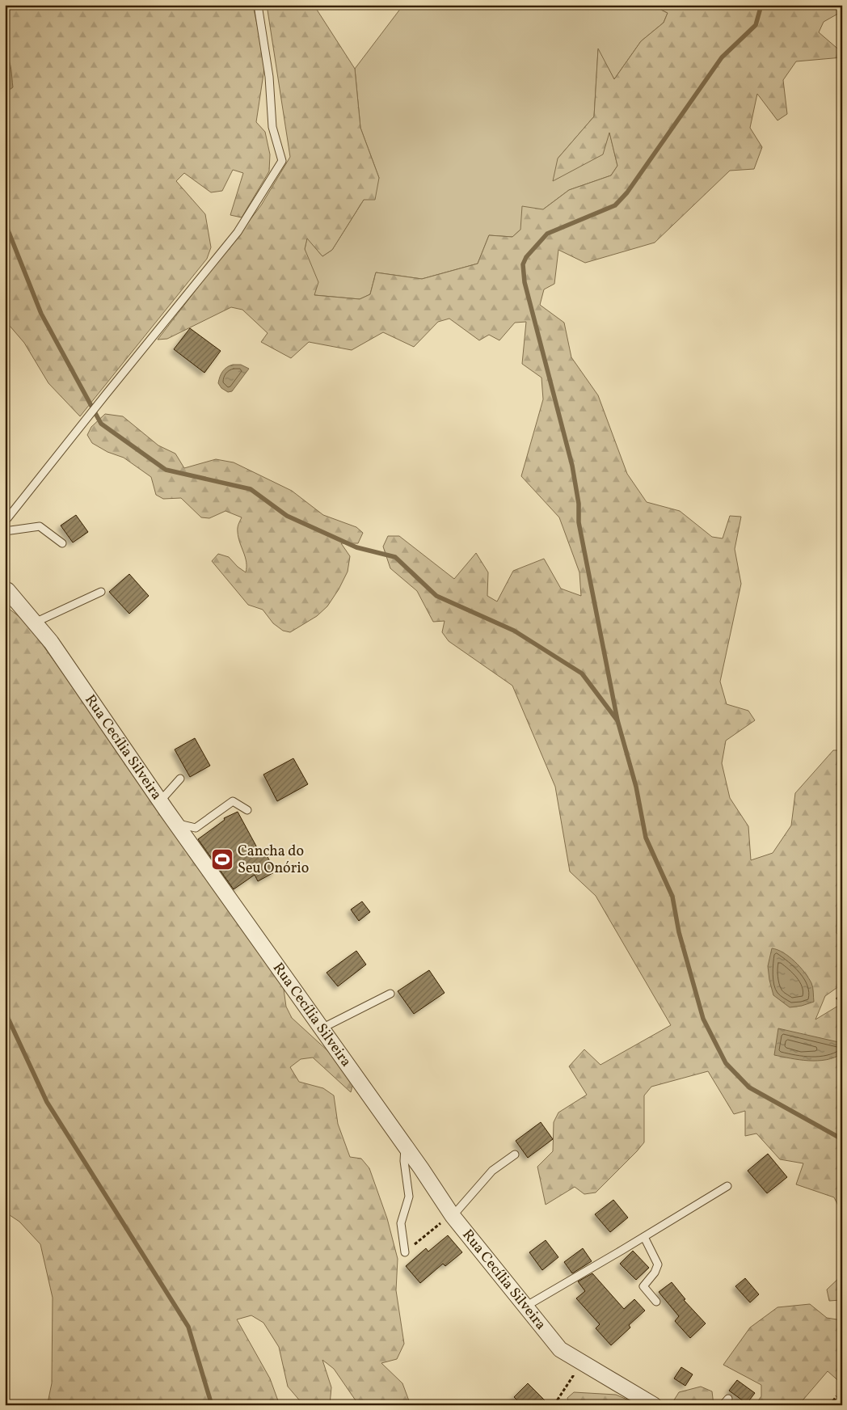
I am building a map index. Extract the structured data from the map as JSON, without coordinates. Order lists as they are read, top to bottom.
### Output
{
  "streets": {
    "street": ["Rua Cecília Silveira"]
  },
  "places": {
    "sports": ["Cancha do Seu Onório"]
  }
}
